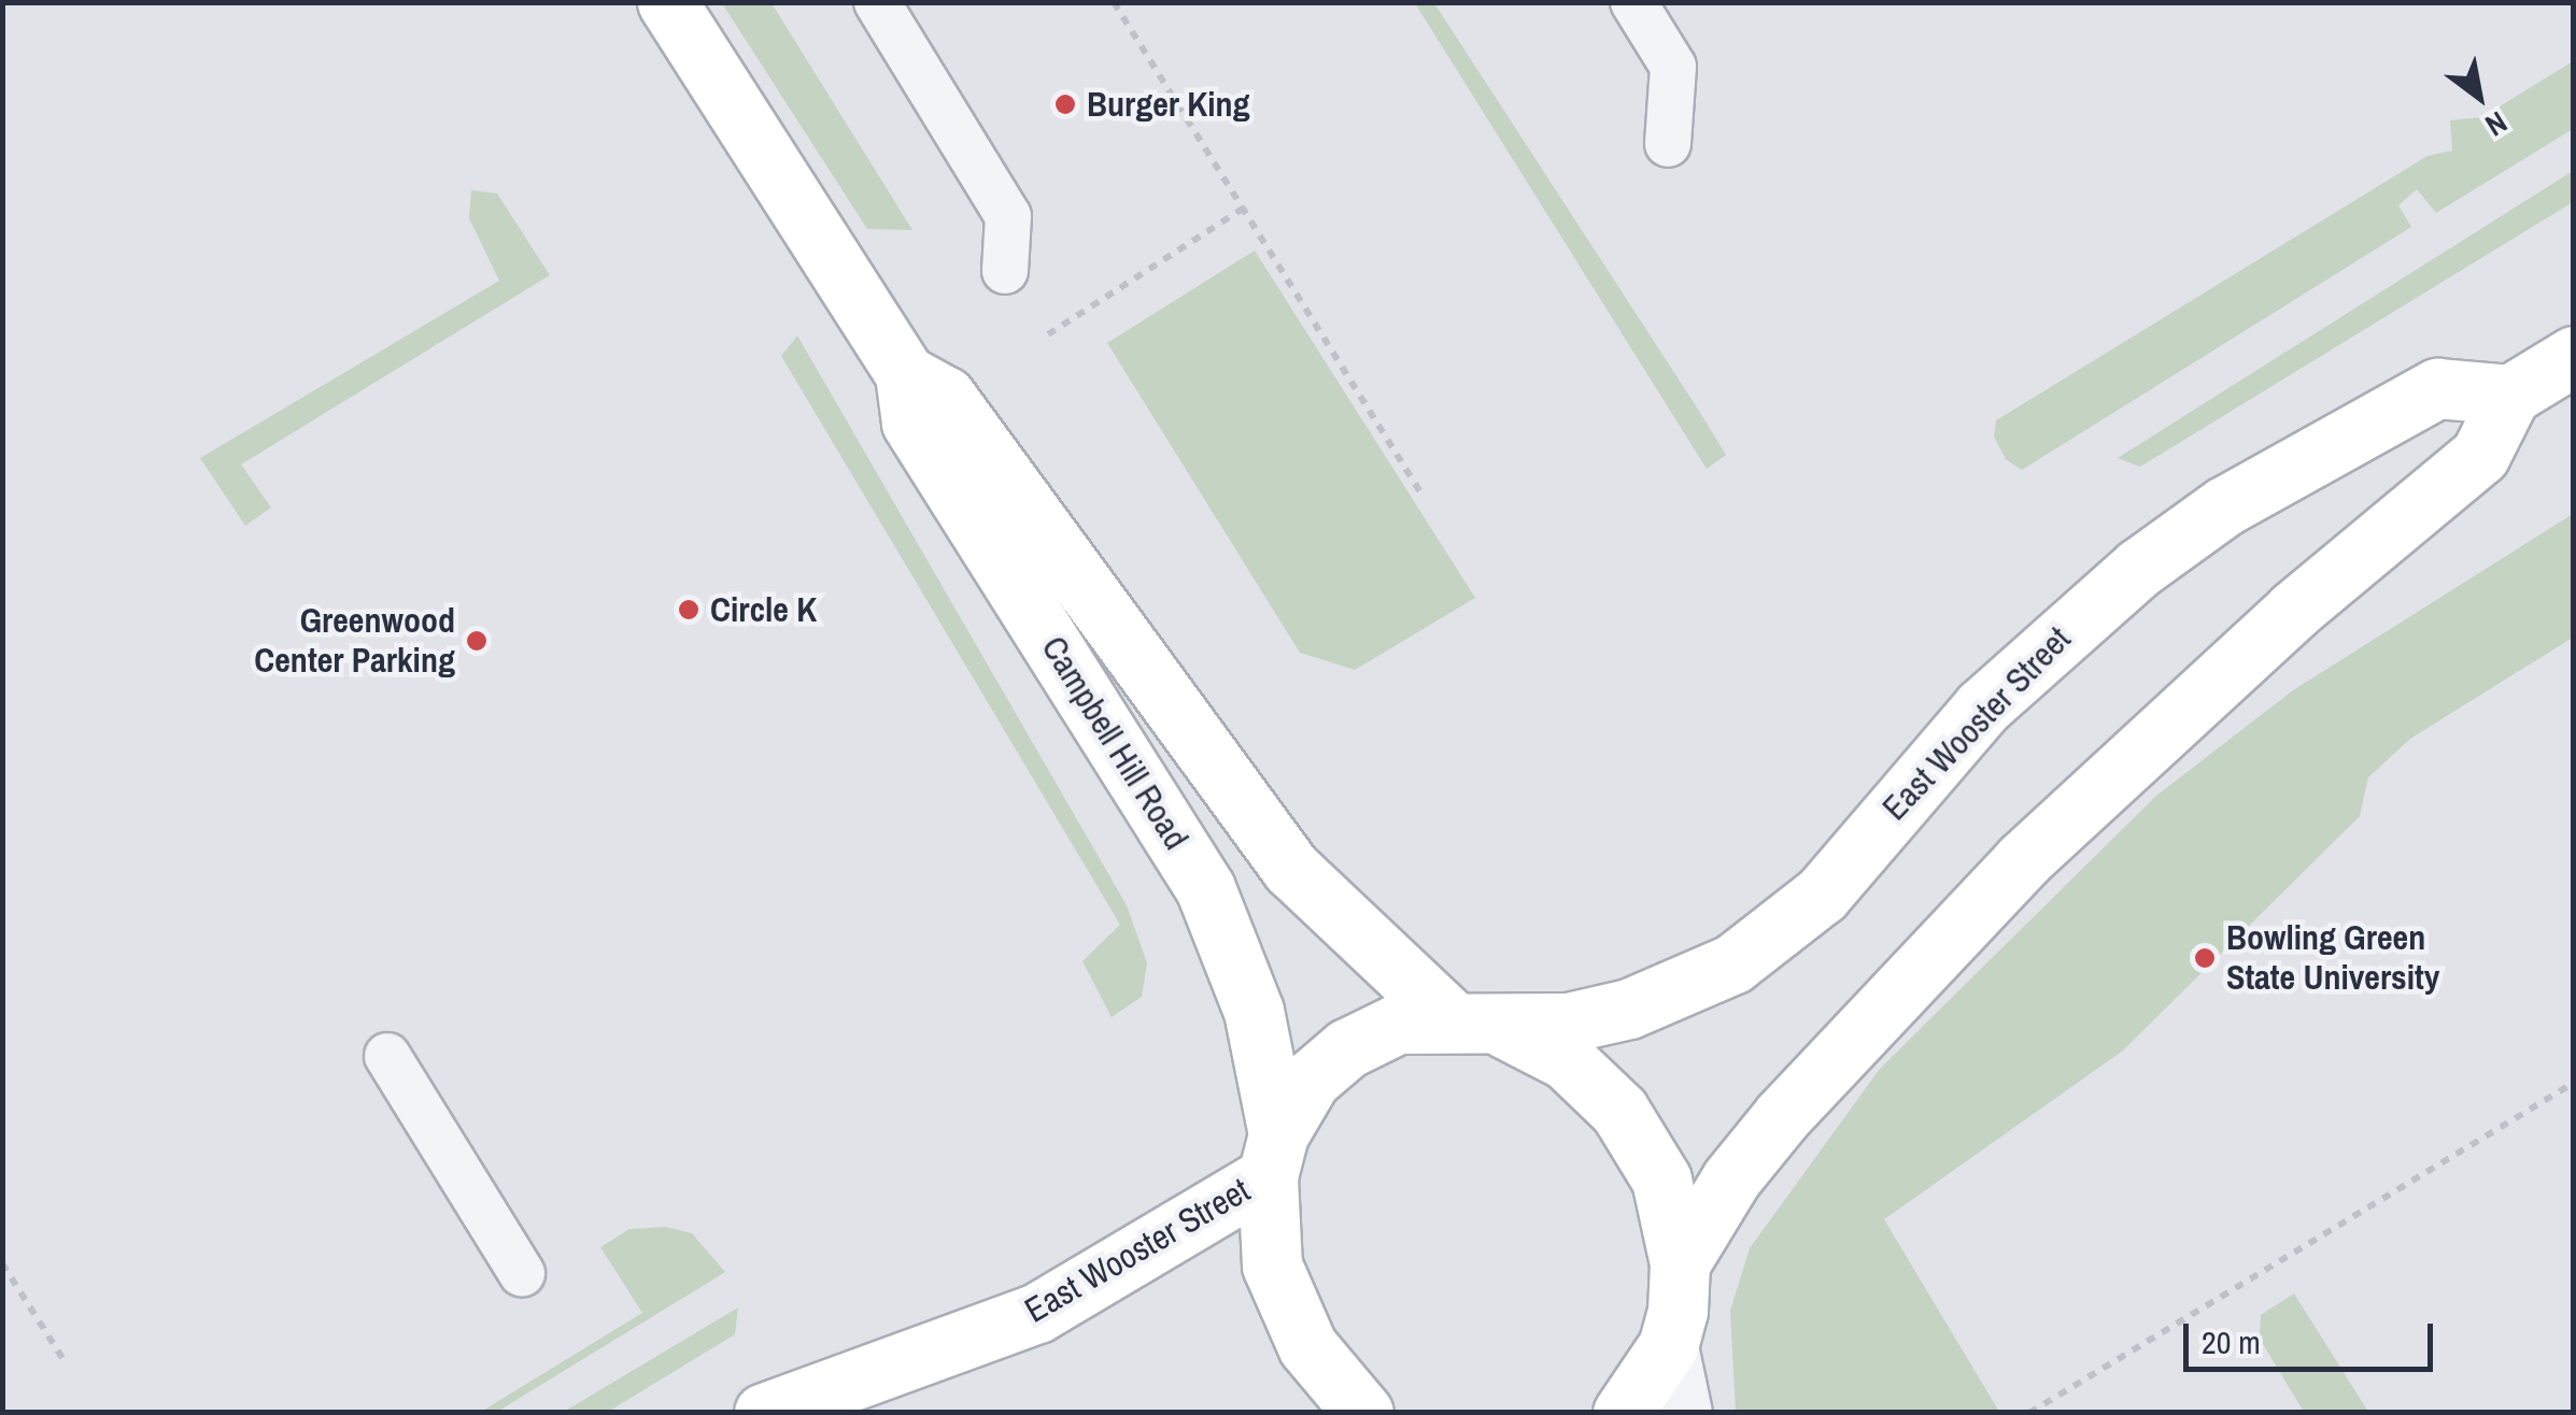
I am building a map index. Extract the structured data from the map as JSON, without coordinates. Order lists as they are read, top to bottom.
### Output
{
  "streets": {
    "main road": ["East Wooster Street", "Campbell Hill Road"]
  },
  "crossings": [
    ["East Wooster Street", "Campbell Hill Road"]
  ],
  "places": [
    "Burger King",
    "Circle K",
    "Greenwood Center Parking",
    "Bowling Green State University"
  ],
  "scale_bar": "20 m",
  "north": "bottom right"
}
